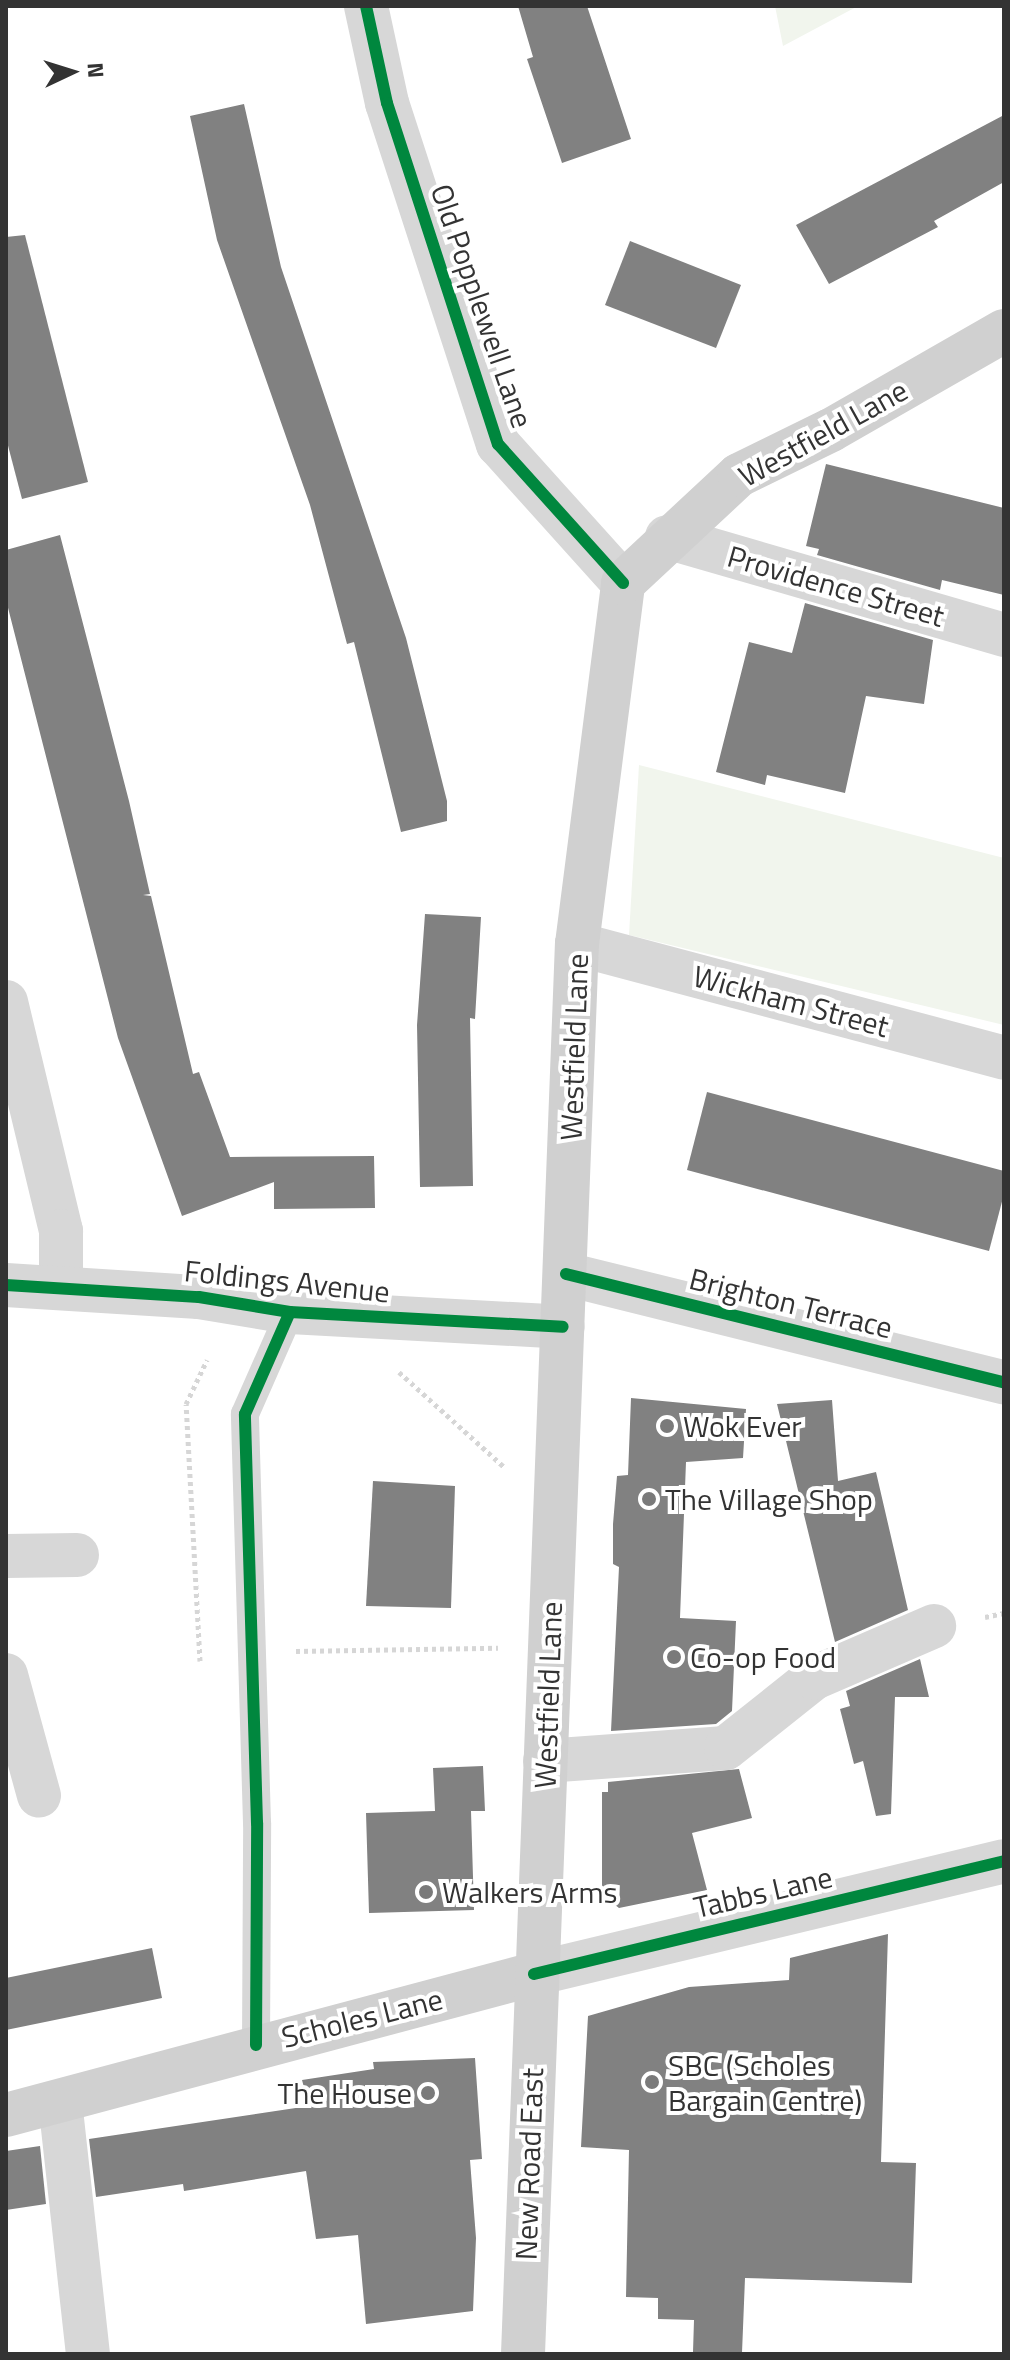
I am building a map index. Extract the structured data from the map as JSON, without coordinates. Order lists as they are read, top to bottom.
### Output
{
  "streets": {
    "main road": ["Westfield Lane", "Scholes Lane", "New Road East"],
    "street": [
      "Old Popplewell Lane",
      "Providence Street",
      "Wickham Street",
      "Foldings Avenue",
      "Brighton Terrace",
      "Tabbs Lane"
    ]
  },
  "crossings": [
    ["Old Popplewell Lane", "Westfield Lane"],
    ["Westfield Lane", "Providence Street"],
    ["Westfield Lane", "Wickham Street"],
    ["Westfield Lane", "Foldings Avenue"],
    ["Westfield Lane", "Brighton Terrace"],
    ["Westfield Lane", "Tabbs Lane"],
    ["Westfield Lane", "Scholes Lane"],
    ["Westfield Lane", "New Road East"],
    ["Tabbs Lane", "Scholes Lane"],
    ["Tabbs Lane", "New Road East"],
    ["Scholes Lane", "New Road East"]
  ],
  "places": [
    "Wok Ever",
    "The Village Shop",
    "Co-op Food",
    "Walkers Arms",
    "SBC (Scholes Bargain Centre)",
    "The House"
  ],
  "north": "right"
}
